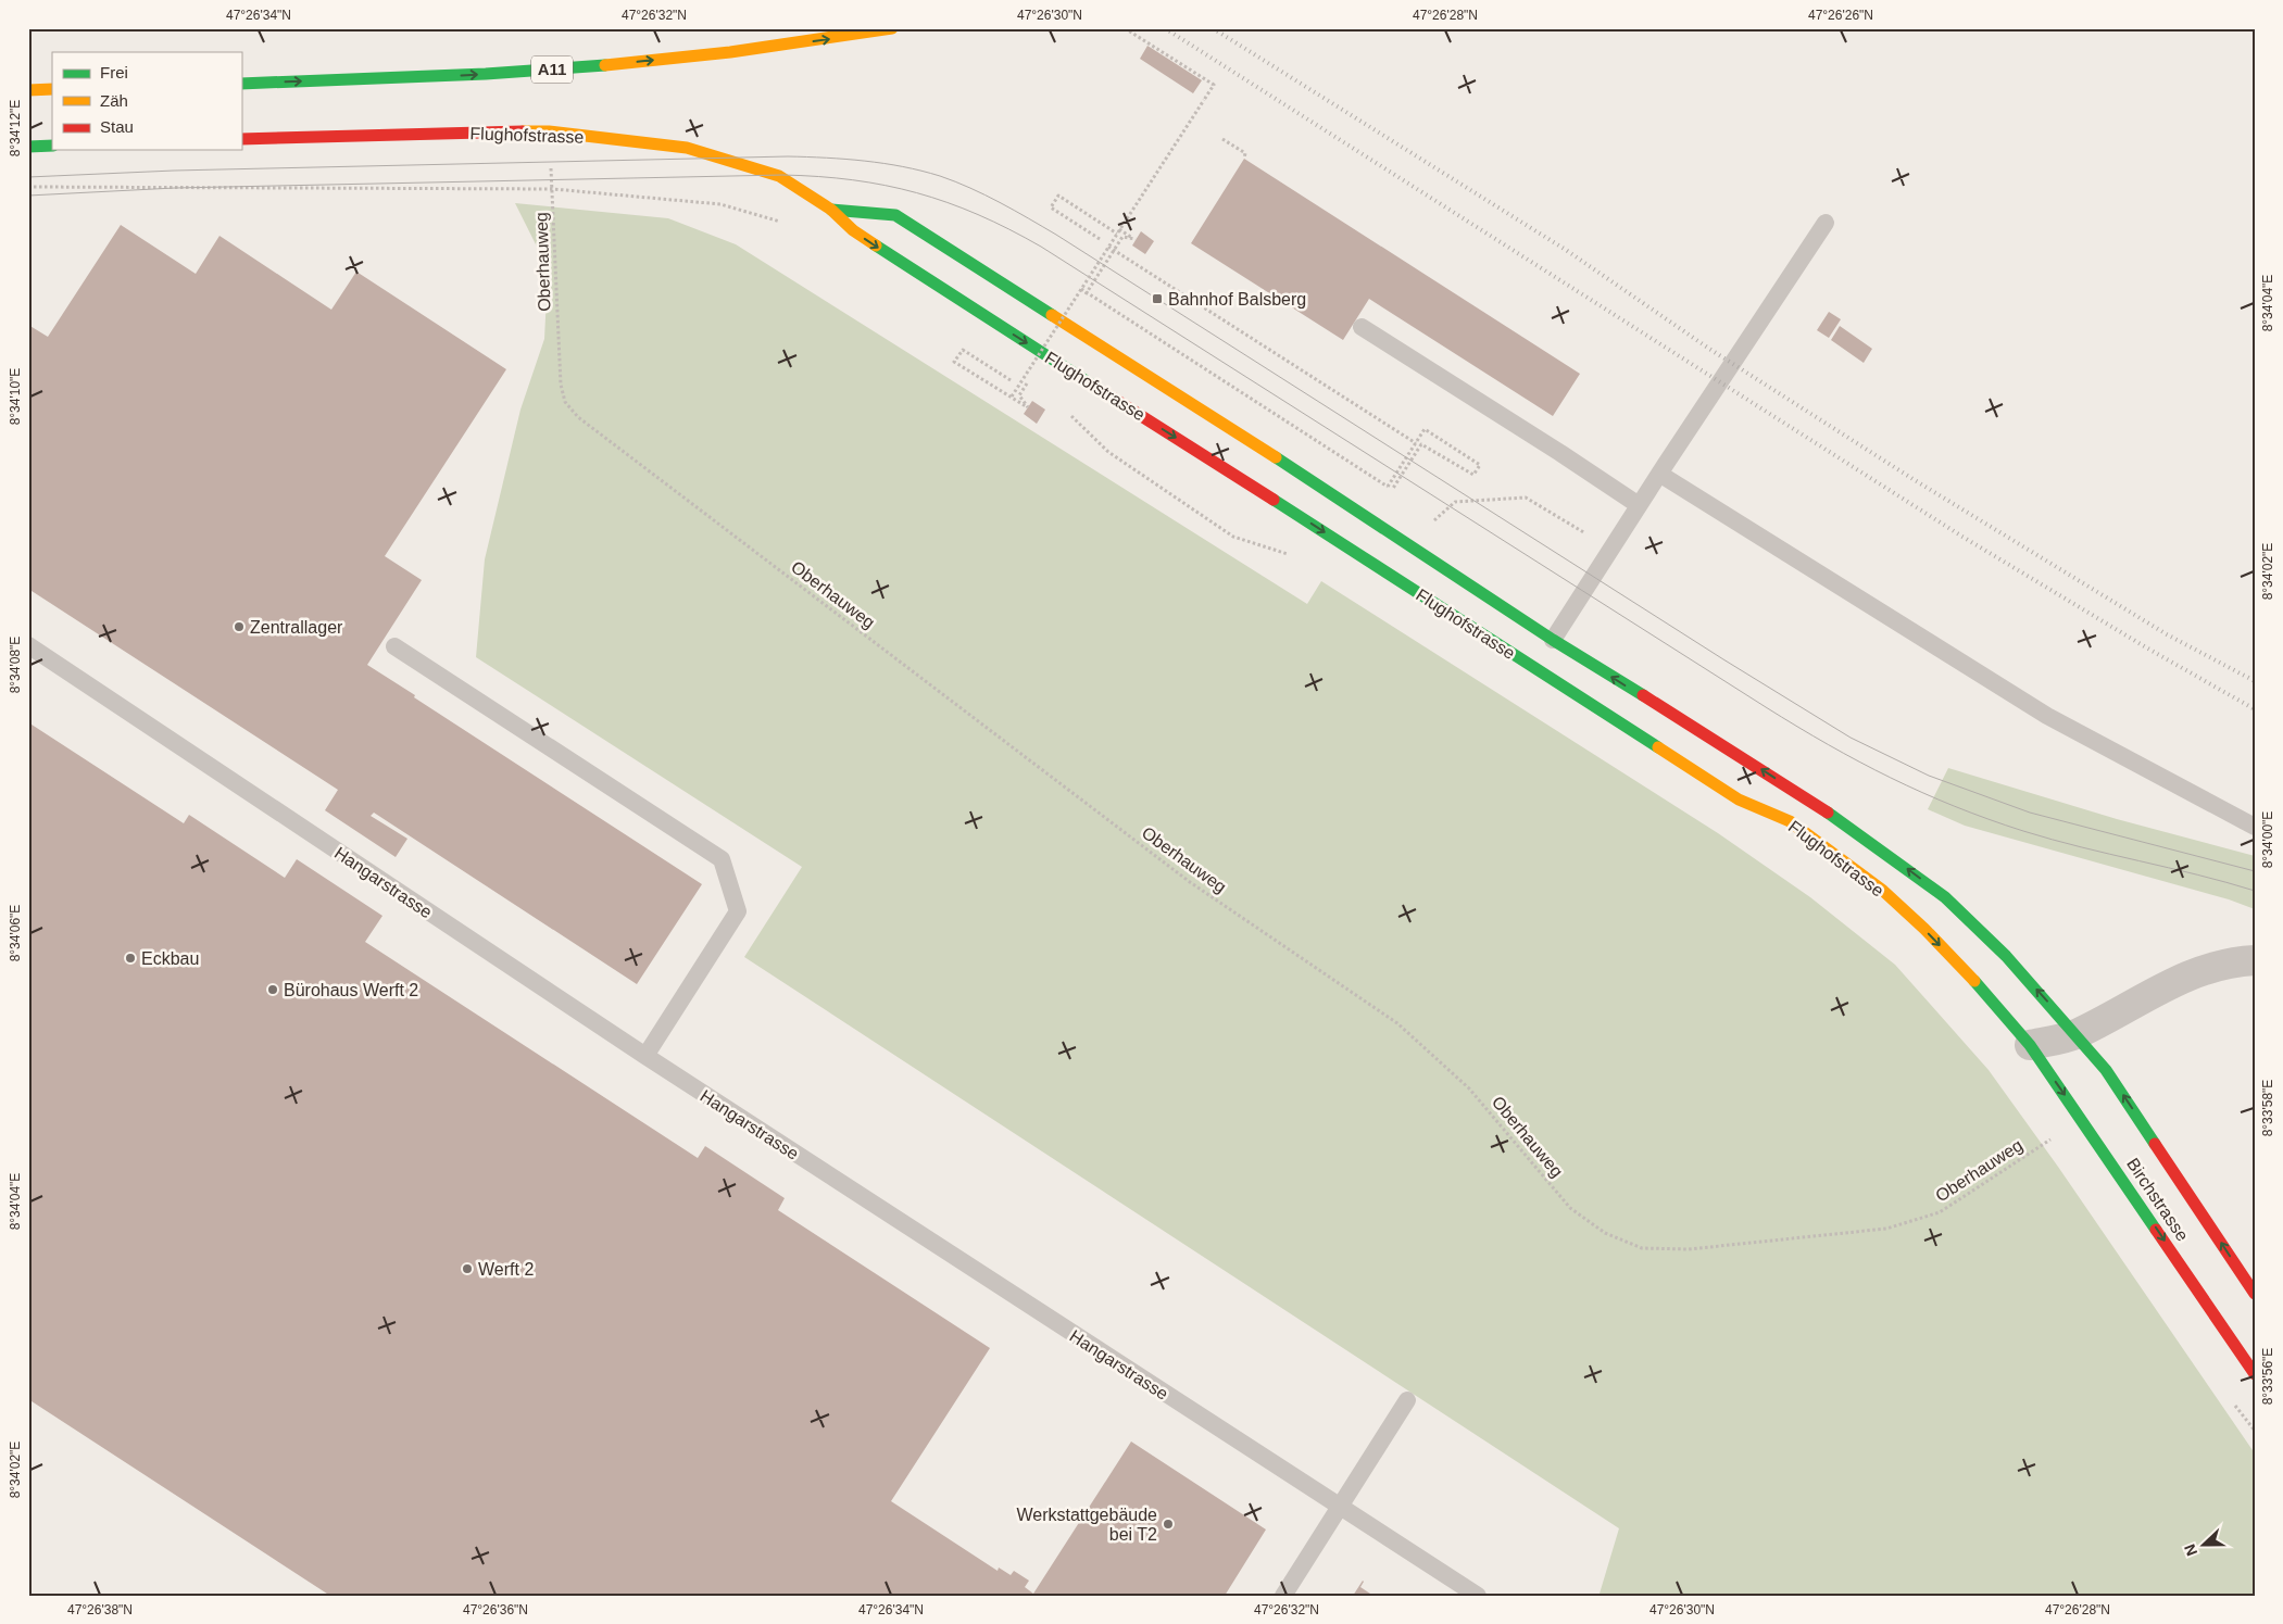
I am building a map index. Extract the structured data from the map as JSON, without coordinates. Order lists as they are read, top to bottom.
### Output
{
  "streets": {
    "main road": ["A11", "Flughofstrasse", "Birchstrasse"],
    "lane": ["Hangarstrasse"],
    "path": ["Oberhauweg"]
  },
  "crossings": [
    ["Flughofstrasse", "Oberhauweg"],
    ["Flughofstrasse", "Birchstrasse"]
  ],
  "places": {
    "transit": ["Bahnhof Balsberg"],
    "other": [
      "Zentrallager",
      "Eckbau",
      "Bürohaus Werft 2",
      "Werft 2",
      "Werkstattgebäude bei T2"
    ]
  },
  "legend": ["Frei", "Zäh", "Stau"],
  "north": "left",
  "coordinates": [
    "47°26'34\"N",
    "47°26'32\"N",
    "47°26'30\"N",
    "47°26'28\"N",
    "47°26'26\"N",
    "8°34'12\"E",
    "8°34'04\"E",
    "8°34'10\"E",
    "8°34'02\"E",
    "8°34'08\"E",
    "8°34'00\"E",
    "8°34'06\"E",
    "8°33'58\"E",
    "8°33'56\"E",
    "47°26'38\"N",
    "47°26'36\"N"
  ]
}
